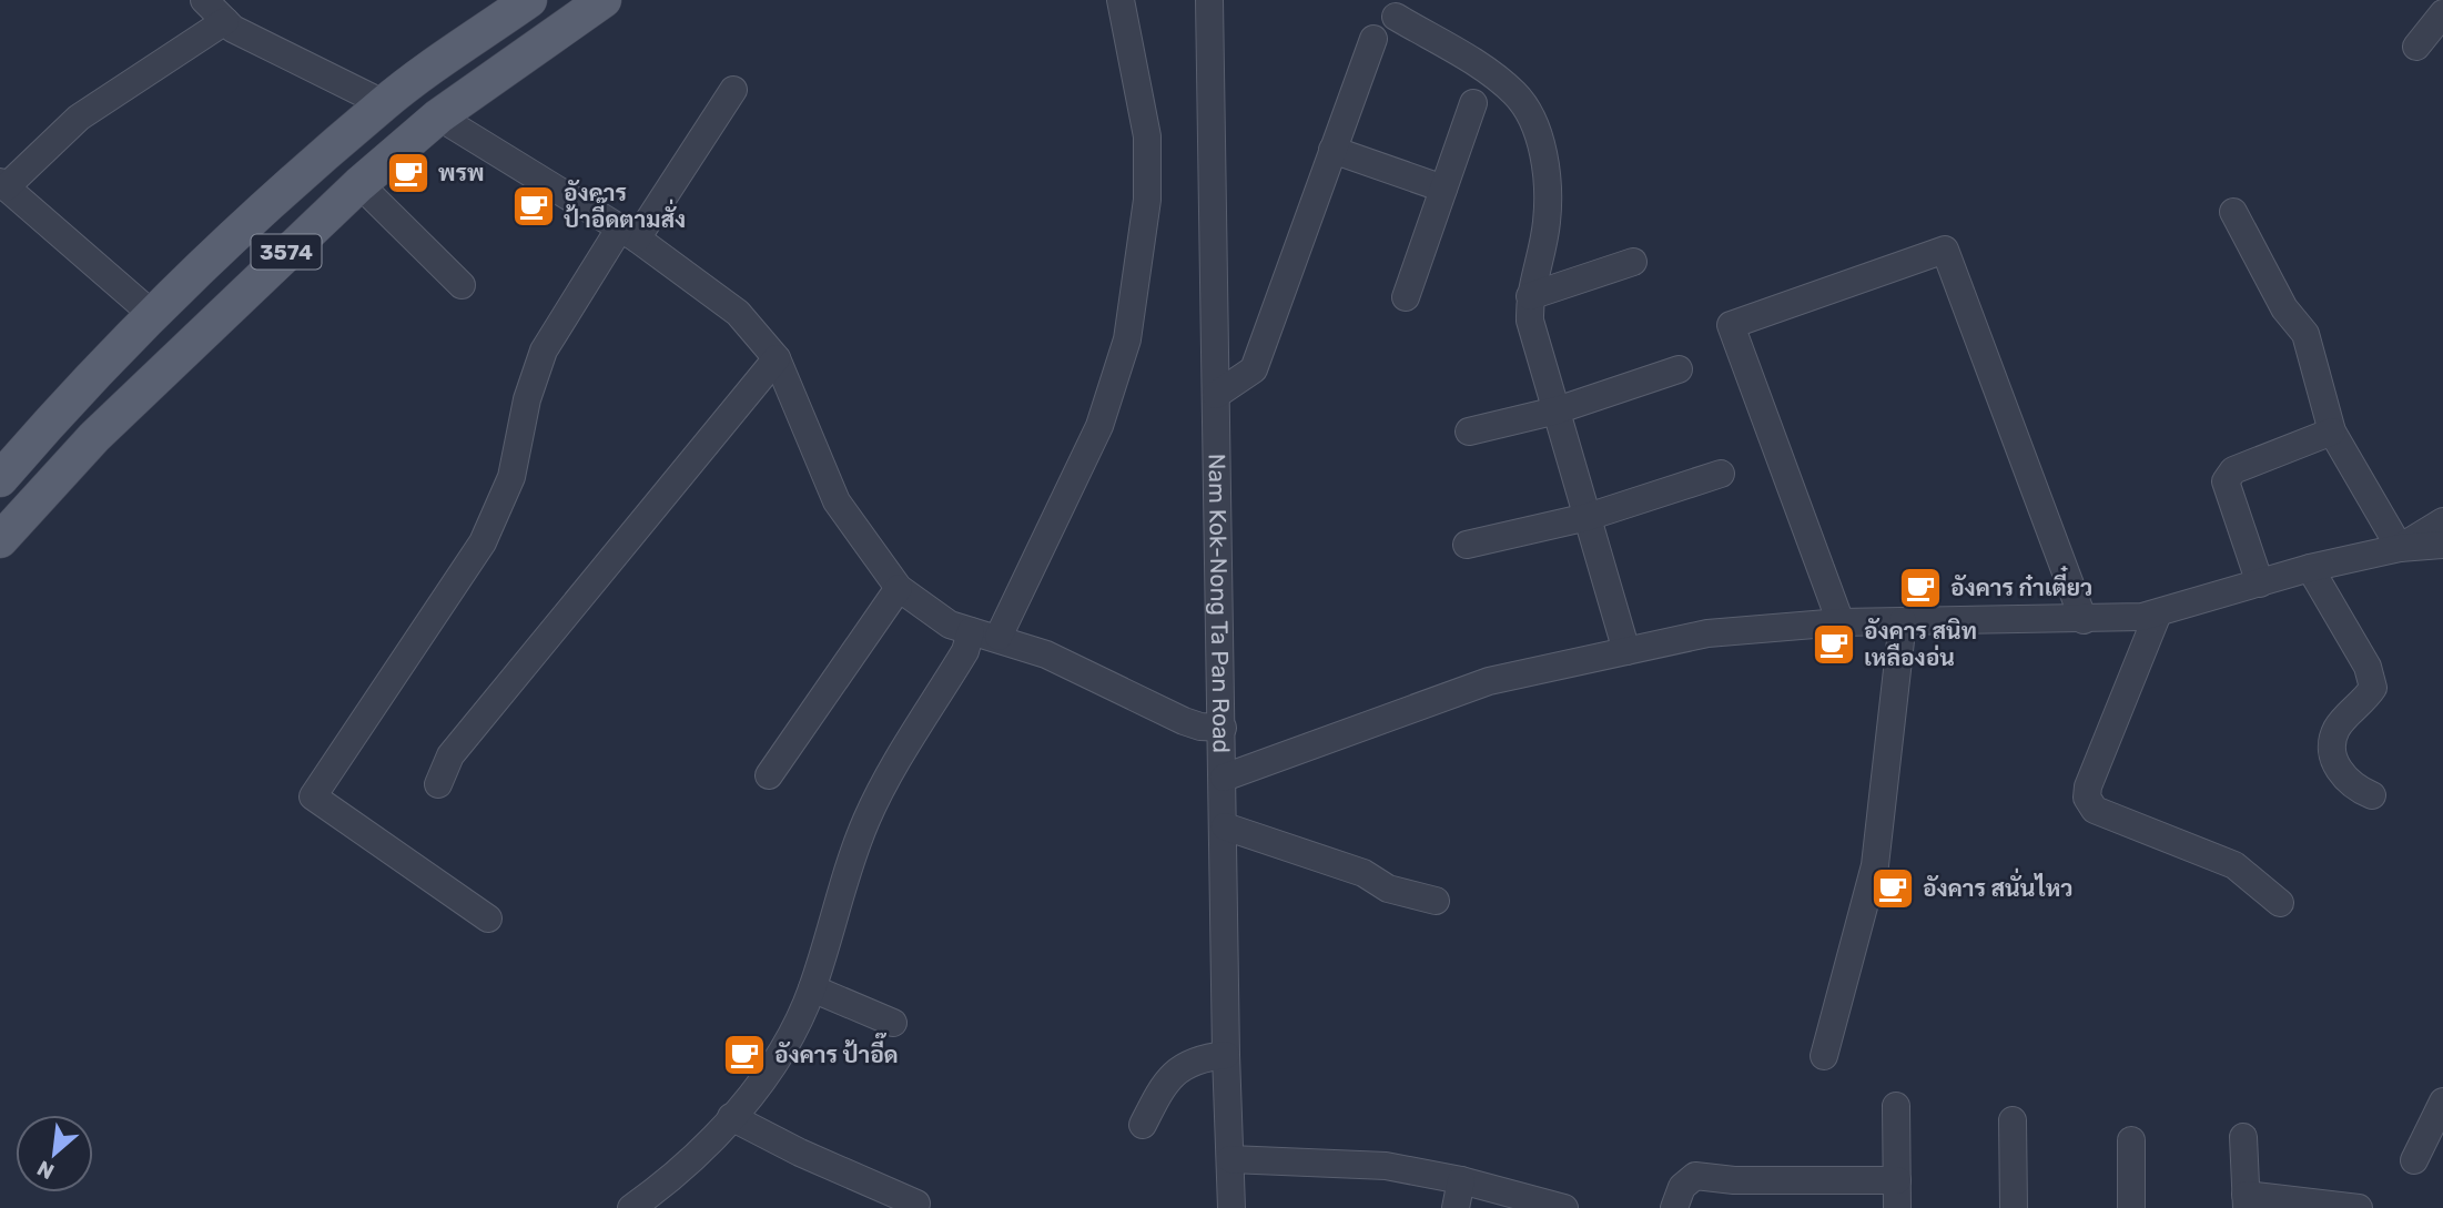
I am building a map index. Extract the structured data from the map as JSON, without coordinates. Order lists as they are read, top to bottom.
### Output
{
  "streets": {
    "main road": ["3574"],
    "street": ["Nam Kok-Nong Ta Pan Road"]
  },
  "places": {
    "cafe": [
      "พรพ",
      "อังคาร ป้าอี๊ดตามสั่ง",
      "อังคาร ก๋าเตี๋ยว",
      "อังคาร สนิท เหลืองอ่น",
      "อังคาร สนั่นไหว",
      "อังคาร ป้าอี๊ด"
    ]
  },
  "north": "bottom left"
}
